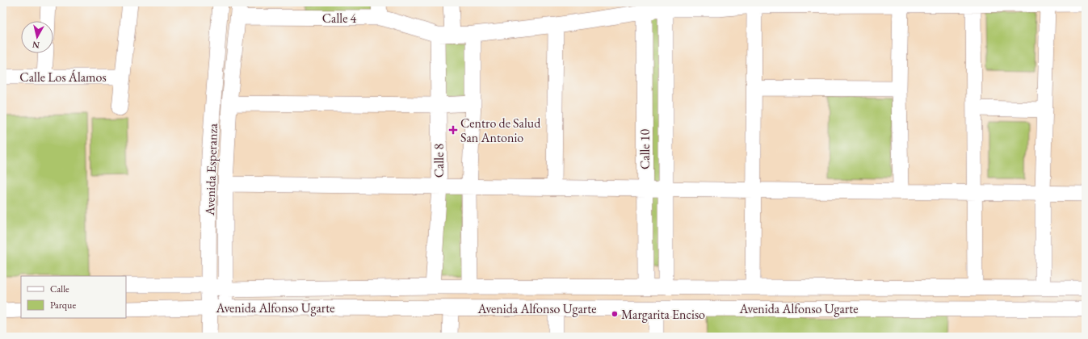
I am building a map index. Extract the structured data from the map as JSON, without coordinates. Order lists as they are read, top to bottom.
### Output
{
  "streets": {
    "street": [
      "Calle 4",
      "Calle Los Álamos",
      "Calle 10",
      "Calle 8",
      "Avenida Esperanza",
      "Avenida Alfonso Ugarte"
    ]
  },
  "crossings": [
    ["Calle 4", "Calle 10"],
    ["Calle 4", "Calle 8"],
    ["Calle 10", "Avenida Alfonso Ugarte"],
    ["Calle 8", "Avenida Alfonso Ugarte"],
    ["Avenida Esperanza", "Avenida Alfonso Ugarte"]
  ],
  "places": {
    "health": ["Centro de Salud San Antonio"],
    "other": ["Margarita Enciso"]
  },
  "legend": ["Calle", "Parque"],
  "north": "bottom"
}
